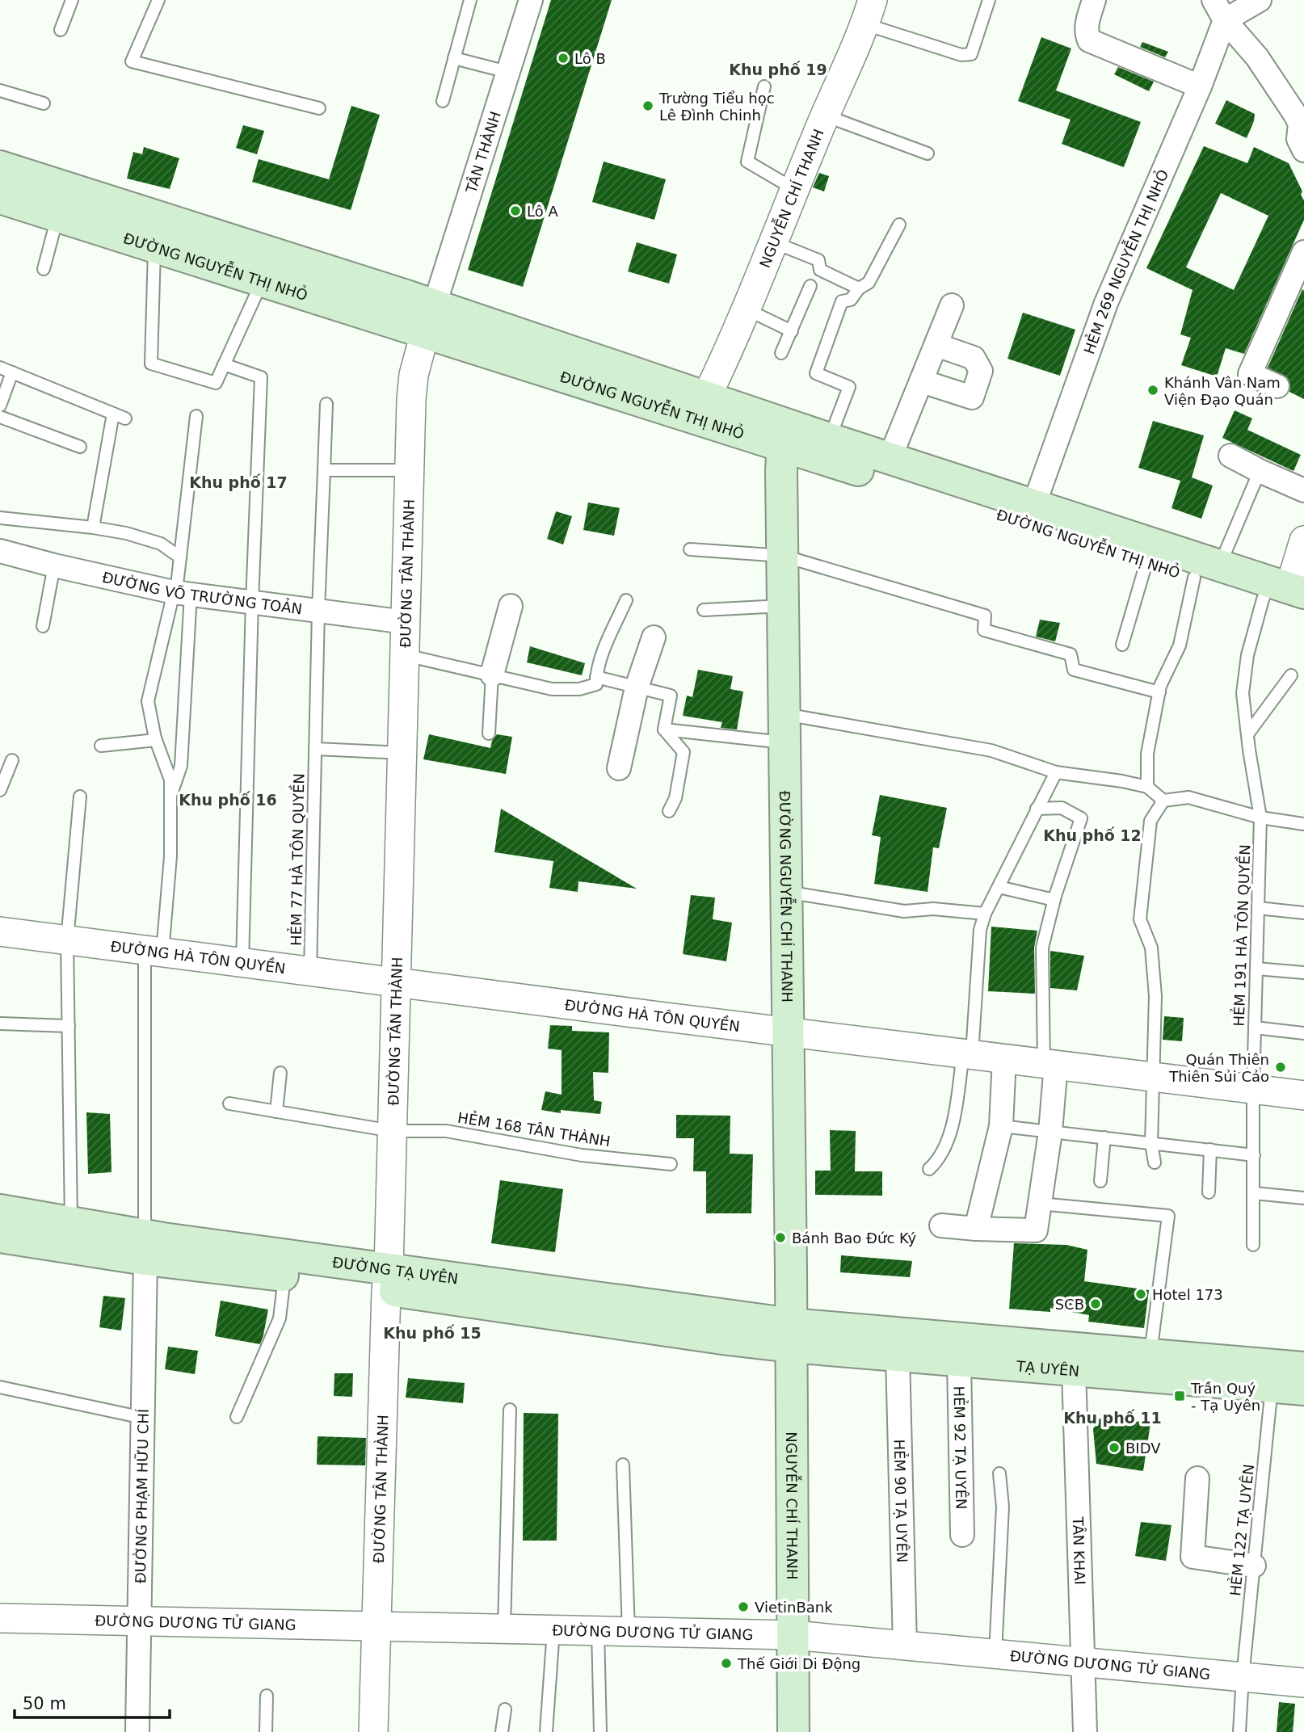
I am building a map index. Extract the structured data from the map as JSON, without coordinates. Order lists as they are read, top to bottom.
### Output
{
  "streets": {
    "main road": [
      "NGUYỄN CHÍ THANH",
      "ĐƯỜNG NGUYỄN THỊ NHỎ",
      "ĐƯỜNG NGUYỄN CHÍ THANH",
      "ĐƯỜNG TẠ UYÊN",
      "TẠ UYÊN"
    ],
    "street": [
      "TÂN THÀNH",
      "HẺM 269 NGUYỄN THỊ NHỎ",
      "ĐƯỜNG TÂN THÀNH",
      "ĐƯỜNG VÕ TRƯỜNG TOẢN",
      "ĐƯỜNG HÀ TÔN QUYỀN",
      "HẺM 92 TẠ UYÊN",
      "ĐƯỜNG PHẠM HỮU CHÍ",
      "HẺM 90 TẠ UYÊN",
      "TÂN KHAI",
      "ĐƯỜNG DƯƠNG TỬ GIANG"
    ],
    "lane": [
      "HẺM 77 HÀ TÔN QUYỀN",
      "HẺM 191 HÀ TÔN QUYỀN",
      "HẺM 168 TÂN THÀNH",
      "HẺM 122 TẠ UYÊN"
    ]
  },
  "crossings": [
    ["TÂN THÀNH", "ĐƯỜNG NGUYỄN THỊ NHỎ"],
    ["TÂN THÀNH", "ĐƯỜNG TÂN THÀNH"],
    ["NGUYỄN CHÍ THANH", "ĐƯỜNG NGUYỄN THỊ NHỎ"],
    ["NGUYỄN CHÍ THANH", "ĐƯỜNG NGUYỄN CHÍ THANH"],
    ["NGUYỄN CHÍ THANH", "ĐƯỜNG TẠ UYÊN"],
    ["NGUYỄN CHÍ THANH", "TẠ UYÊN"],
    ["NGUYỄN CHÍ THANH", "ĐƯỜNG DƯƠNG TỬ GIANG"],
    ["HẺM 269 NGUYỄN THỊ NHỎ", "ĐƯỜNG NGUYỄN THỊ NHỎ"],
    ["ĐƯỜNG NGUYỄN THỊ NHỎ", "ĐƯỜNG TÂN THÀNH"],
    ["ĐƯỜNG NGUYỄN THỊ NHỎ", "ĐƯỜNG NGUYỄN CHÍ THANH"],
    ["ĐƯỜNG NGUYỄN THỊ NHỎ", "HẺM 191 HÀ TÔN QUYỀN"],
    ["ĐƯỜNG TÂN THÀNH", "ĐƯỜNG VÕ TRƯỜNG TOẢN"],
    ["ĐƯỜNG TÂN THÀNH", "ĐƯỜNG HÀ TÔN QUYỀN"],
    ["ĐƯỜNG TÂN THÀNH", "HẺM 168 TÂN THÀNH"],
    ["ĐƯỜNG TÂN THÀNH", "ĐƯỜNG TẠ UYÊN"],
    ["ĐƯỜNG TÂN THÀNH", "ĐƯỜNG DƯƠNG TỬ GIANG"],
    ["ĐƯỜNG VÕ TRƯỜNG TOẢN", "HẺM 77 HÀ TÔN QUYỀN"],
    ["HẺM 77 HÀ TÔN QUYỀN", "ĐƯỜNG HÀ TÔN QUYỀN"],
    ["ĐƯỜNG NGUYỄN CHÍ THANH", "ĐƯỜNG HÀ TÔN QUYỀN"],
    ["ĐƯỜNG NGUYỄN CHÍ THANH", "ĐƯỜNG TẠ UYÊN"],
    ["ĐƯỜNG NGUYỄN CHÍ THANH", "TẠ UYÊN"],
    ["HẺM 191 HÀ TÔN QUYỀN", "ĐƯỜNG HÀ TÔN QUYỀN"],
    ["ĐƯỜNG HÀ TÔN QUYỀN", "ĐƯỜNG PHẠM HỮU CHÍ"],
    ["ĐƯỜNG TẠ UYÊN", "TẠ UYÊN"],
    ["ĐƯỜNG TẠ UYÊN", "ĐƯỜNG PHẠM HỮU CHÍ"],
    ["TẠ UYÊN", "HẺM 92 TẠ UYÊN"],
    ["TẠ UYÊN", "HẺM 90 TẠ UYÊN"],
    ["TẠ UYÊN", "HẺM 122 TẠ UYÊN"],
    ["TẠ UYÊN", "TÂN KHAI"],
    ["ĐƯỜNG PHẠM HỮU CHÍ", "ĐƯỜNG DƯƠNG TỬ GIANG"],
    ["HẺM 90 TẠ UYÊN", "ĐƯỜNG DƯƠNG TỬ GIANG"],
    ["HẺM 122 TẠ UYÊN", "ĐƯỜNG DƯƠNG TỬ GIANG"],
    ["TÂN KHAI", "ĐƯỜNG DƯƠNG TỬ GIANG"]
  ],
  "districts": [
    "Khu phố 19",
    "Khu phố 17",
    "Khu phố 16",
    "Khu phố 12",
    "Khu phố 15",
    "Khu phố 11"
  ],
  "places": {
    "other": [
      "Lô B",
      "Trường Tiểu học Lê Đình Chinh",
      "Lô A",
      "Khánh Vân Nam Viện Đạo Quán",
      "Quán Thiên Thiên Sủi Cảo",
      "Bánh Bao Đức Ký",
      "Hotel 173",
      "SCB",
      "BIDV",
      "VietinBank",
      "Thế Giới Di Động"
    ],
    "transit": ["Trần Quý - Tạ Uyên"]
  },
  "scale_bar": "50 m"
}
